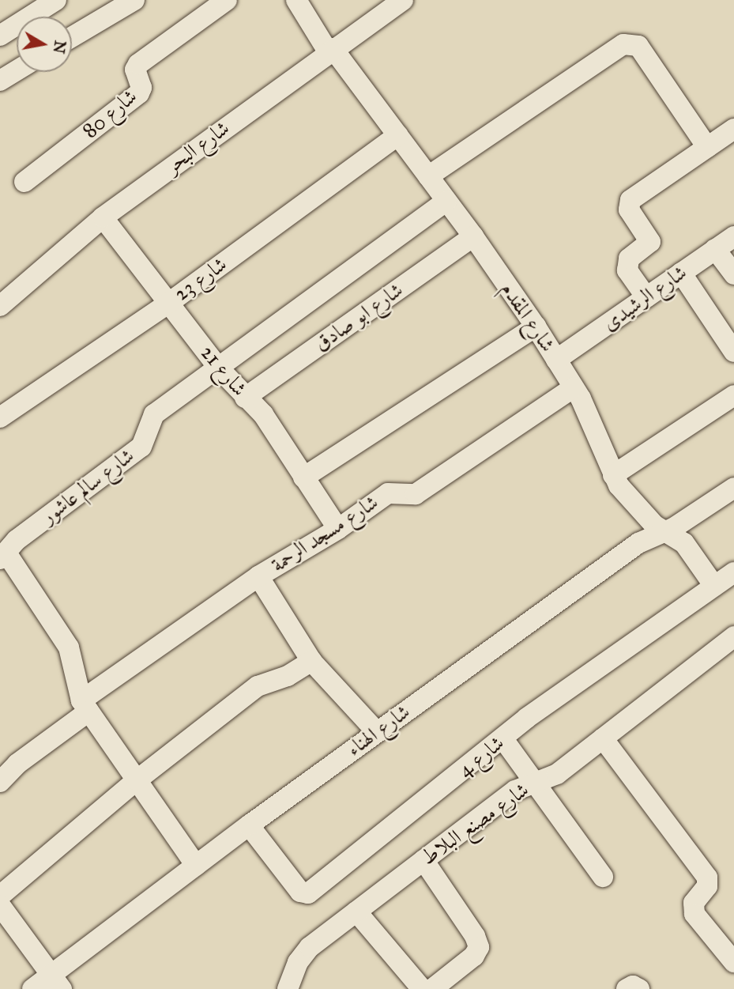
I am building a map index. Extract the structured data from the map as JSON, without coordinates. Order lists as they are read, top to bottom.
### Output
{
  "streets": {
    "street": [
      "شارع 80",
      "شارع البحر",
      "شارع 23",
      "شارع الرشيدى",
      "شارع ابو صادق",
      "شارع المقدم",
      "شارع 21",
      "شارع سالم عاشور",
      "شارع مسجد الرحمة",
      "شارع الهناء",
      "شارع 4",
      "شارع مصنع البلاط"
    ]
  },
  "crossings": [
    ["شارع البحر", "شارع المقدم"],
    ["شارع البحر", "شارع 21"],
    ["شارع 23", "شارع المقدم"],
    ["شارع 23", "شارع 21"],
    ["شارع الرشيدى", "شارع المقدم"],
    ["شارع ابو صادق", "شارع المقدم"],
    ["شارع ابو صادق", "شارع 21"],
    ["شارع المقدم", "شارع سالم عاشور"],
    ["شارع المقدم", "شارع مسجد الرحمة"],
    ["شارع المقدم", "شارع الهناء"],
    ["شارع المقدم", "شارع 4"],
    ["شارع 21", "شارع سالم عاشور"],
    ["شارع 21", "شارع مسجد الرحمة"],
    ["شارع الهناء", "شارع 4"]
  ],
  "north": "right"
}
